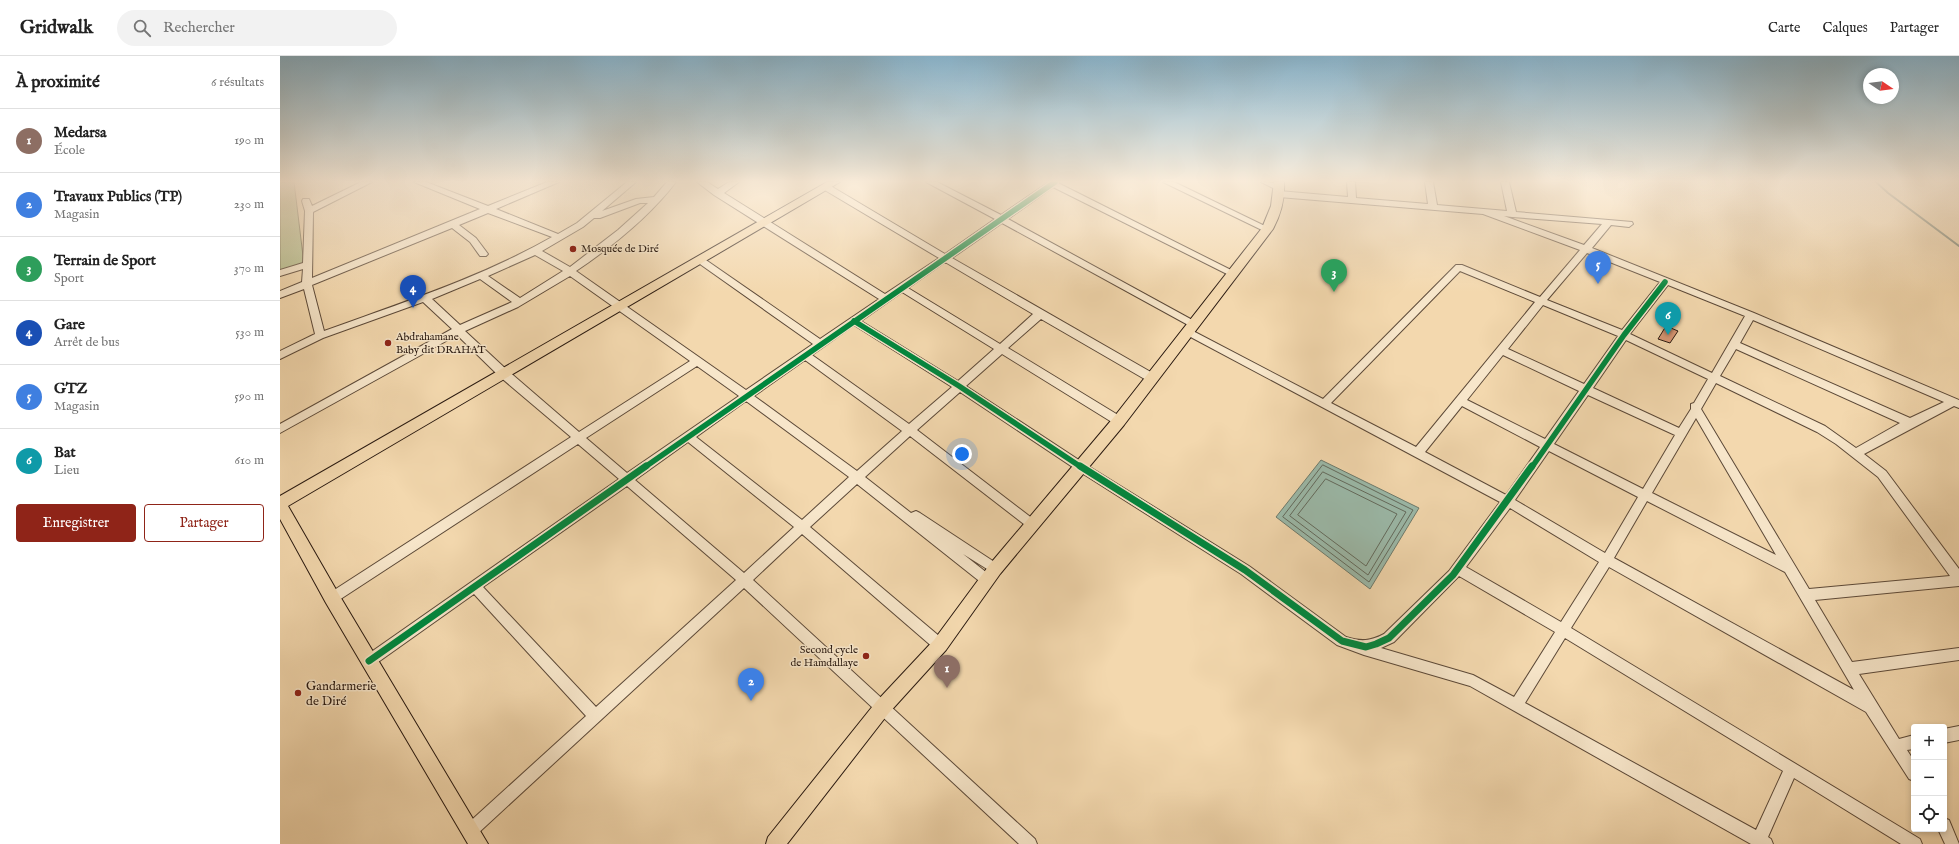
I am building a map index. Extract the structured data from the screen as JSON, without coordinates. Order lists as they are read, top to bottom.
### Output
{
  "places": [
    "Mosquée de Diré",
    "Abdrahamane Baby dit DRAHAT",
    "Second cycle de Hamdallaye",
    "Gandarmerie de Diré"
  ],
  "north": "right",
  "page": {
    "header": "Gridwalk",
    "search": "Rechercher",
    "nav": ["Carte", "Calques", "Partager"],
    "heading": ["À proximité", "6 résultats"],
    "list": [
      {
        "mark": "1",
        "name": "Medarsa",
        "note": "École",
        "value": "190 m"
      },
      {
        "mark": "2",
        "name": "Travaux Publics (TP)",
        "note": "Magasin",
        "value": "230 m"
      },
      {
        "mark": "3",
        "name": "Terrain de Sport",
        "note": "Sport",
        "value": "370 m"
      },
      {
        "mark": "4",
        "name": "Gare",
        "note": "Arrêt de bus",
        "value": "530 m"
      },
      {
        "mark": "5",
        "name": "GTZ",
        "note": "Magasin",
        "value": "590 m"
      },
      {
        "mark": "6",
        "name": "Bat",
        "note": "Lieu",
        "value": "610 m"
      }
    ],
    "pins": [
      "5",
      "3",
      "4",
      "6",
      "1",
      "2"
    ],
    "buttons": ["Enregistrer", "Partager"],
    "map_buttons": ["+", "−"]
  }
}
